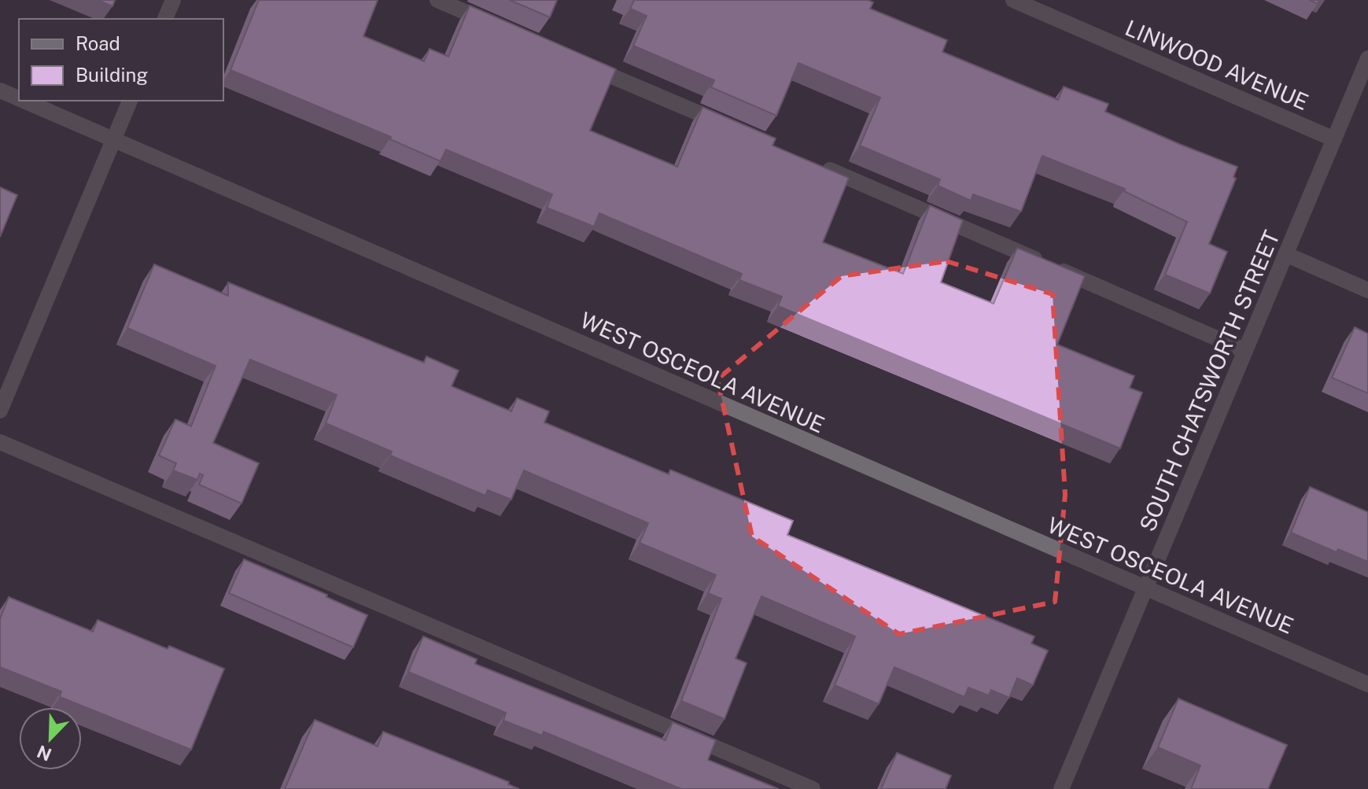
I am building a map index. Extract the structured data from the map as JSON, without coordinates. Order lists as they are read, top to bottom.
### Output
{
  "streets": {
    "street": ["LINWOOD AVENUE", "WEST OSCEOLA AVENUE", "SOUTH CHATSWORTH STREET"]
  },
  "crossings": [
    ["LINWOOD AVENUE", "SOUTH CHATSWORTH STREET"],
    ["WEST OSCEOLA AVENUE", "SOUTH CHATSWORTH STREET"]
  ],
  "legend": ["Road", "Building"],
  "north": "bottom left"
}
